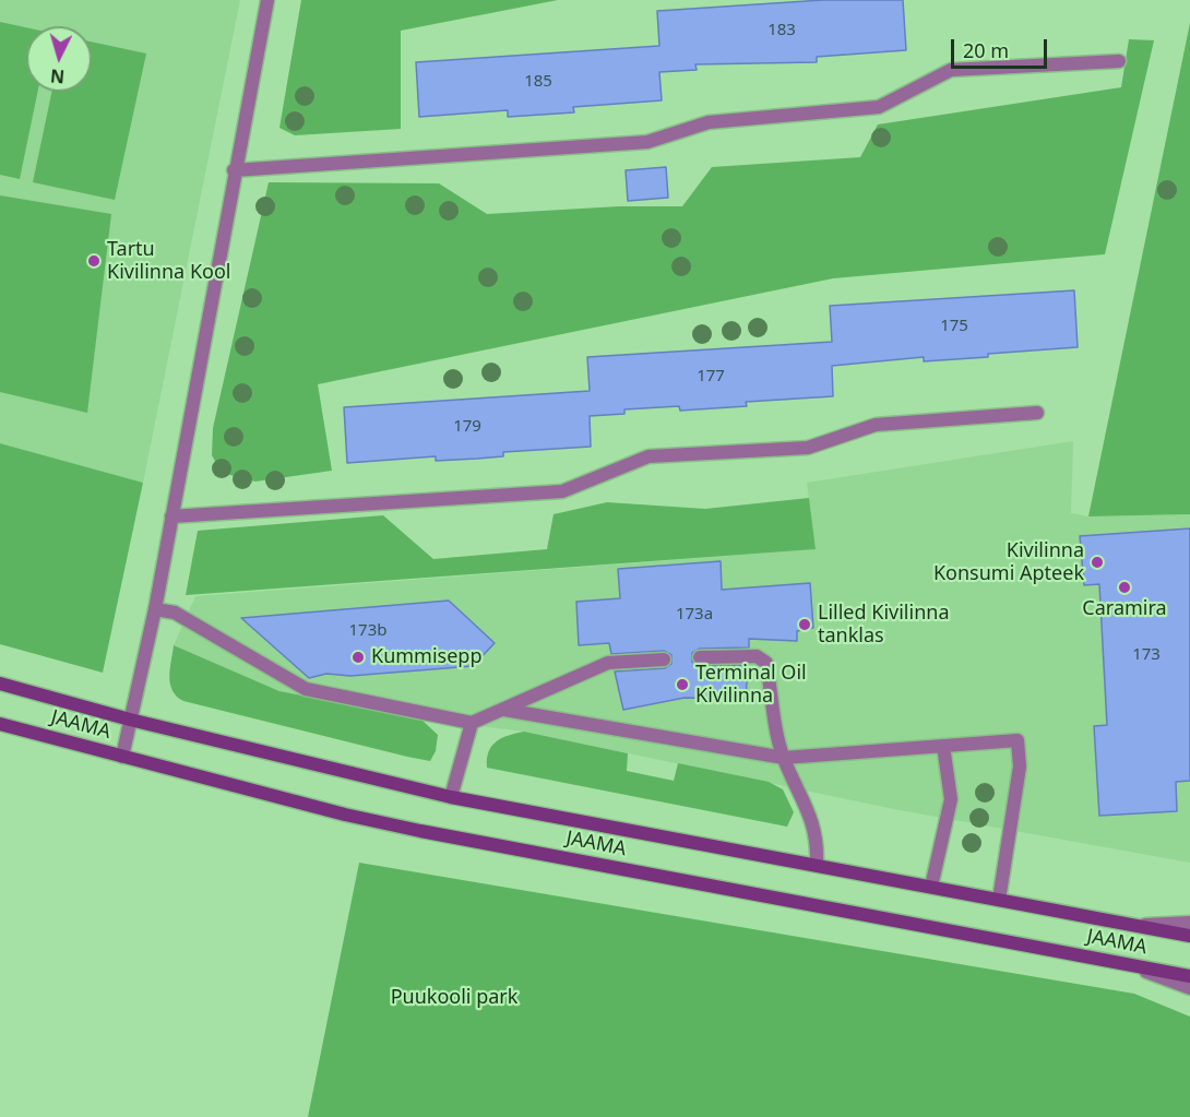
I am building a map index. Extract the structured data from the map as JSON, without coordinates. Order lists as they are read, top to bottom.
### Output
{
  "streets": {
    "main road": ["JAAMA"]
  },
  "parks": ["Puukooli park"],
  "places": [
    "Tartu Kivilinna Kool",
    "Kivilinna Konsumi Apteek",
    "Caramira",
    "Lilled Kivilinna tanklas",
    "Kummisepp",
    "Terminal Oil Kivilinna"
  ],
  "house_numbers": [
    "183",
    "185",
    "175",
    "177",
    "179",
    "173a",
    "173b",
    "173"
  ],
  "scale_bar": "20 m",
  "north": "bottom"
}
